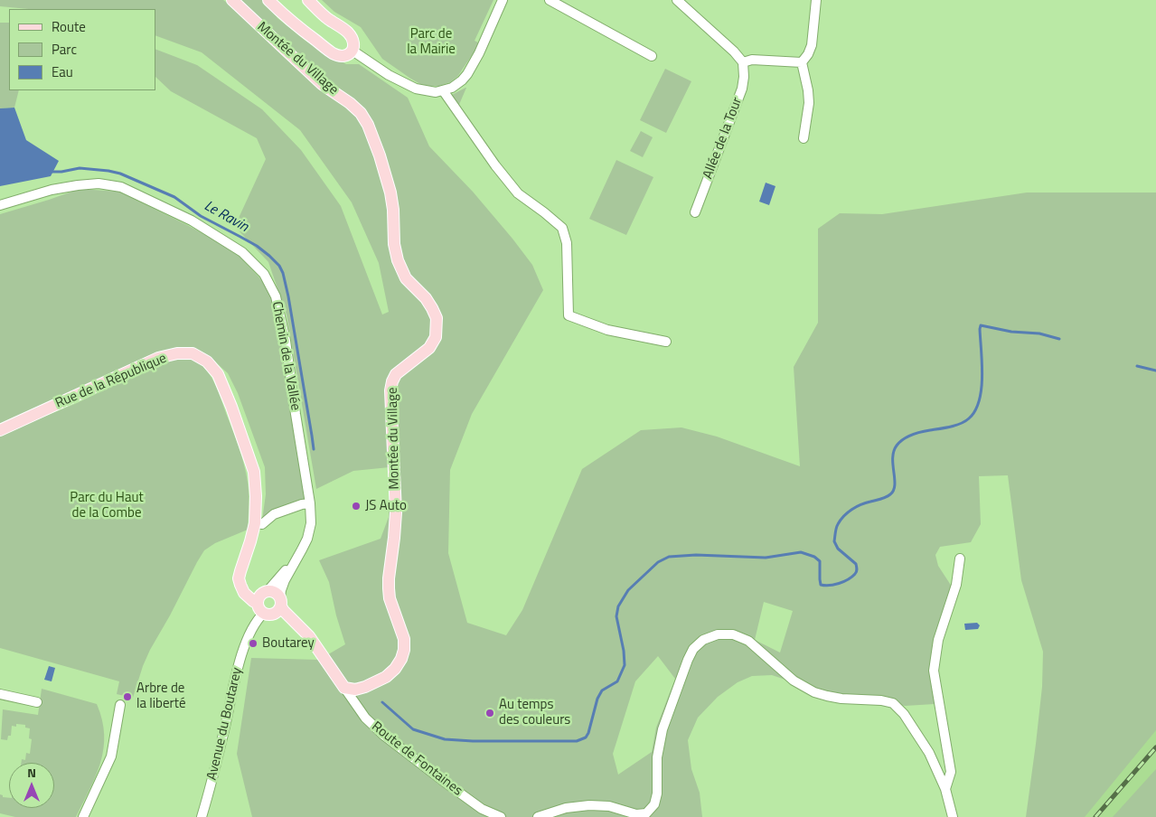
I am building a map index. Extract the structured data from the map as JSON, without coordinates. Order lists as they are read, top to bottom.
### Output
{
  "streets": {
    "main road": ["Montée du Village", "Rue de la République"],
    "street": [
      "Allée de la Tour",
      "Chemin de la Vallée",
      "Avenue du Boutarey",
      "Route de Fontaines"
    ]
  },
  "crossings": [
    ["Montée du Village", "Route de Fontaines"],
    ["Chemin de la Vallée", "Avenue du Boutarey"],
    ["Rue de la République", "Avenue du Boutarey"]
  ],
  "water": ["Le Ravin"],
  "parks": ["Parc de la Mairie", "Parc du Haut de la Combe"],
  "places": [
    "JS Auto",
    "Boutarey",
    "Arbre de la liberté",
    "Au temps des couleurs"
  ],
  "legend": ["Route", "Parc", "Eau"],
  "north": "top"
}
